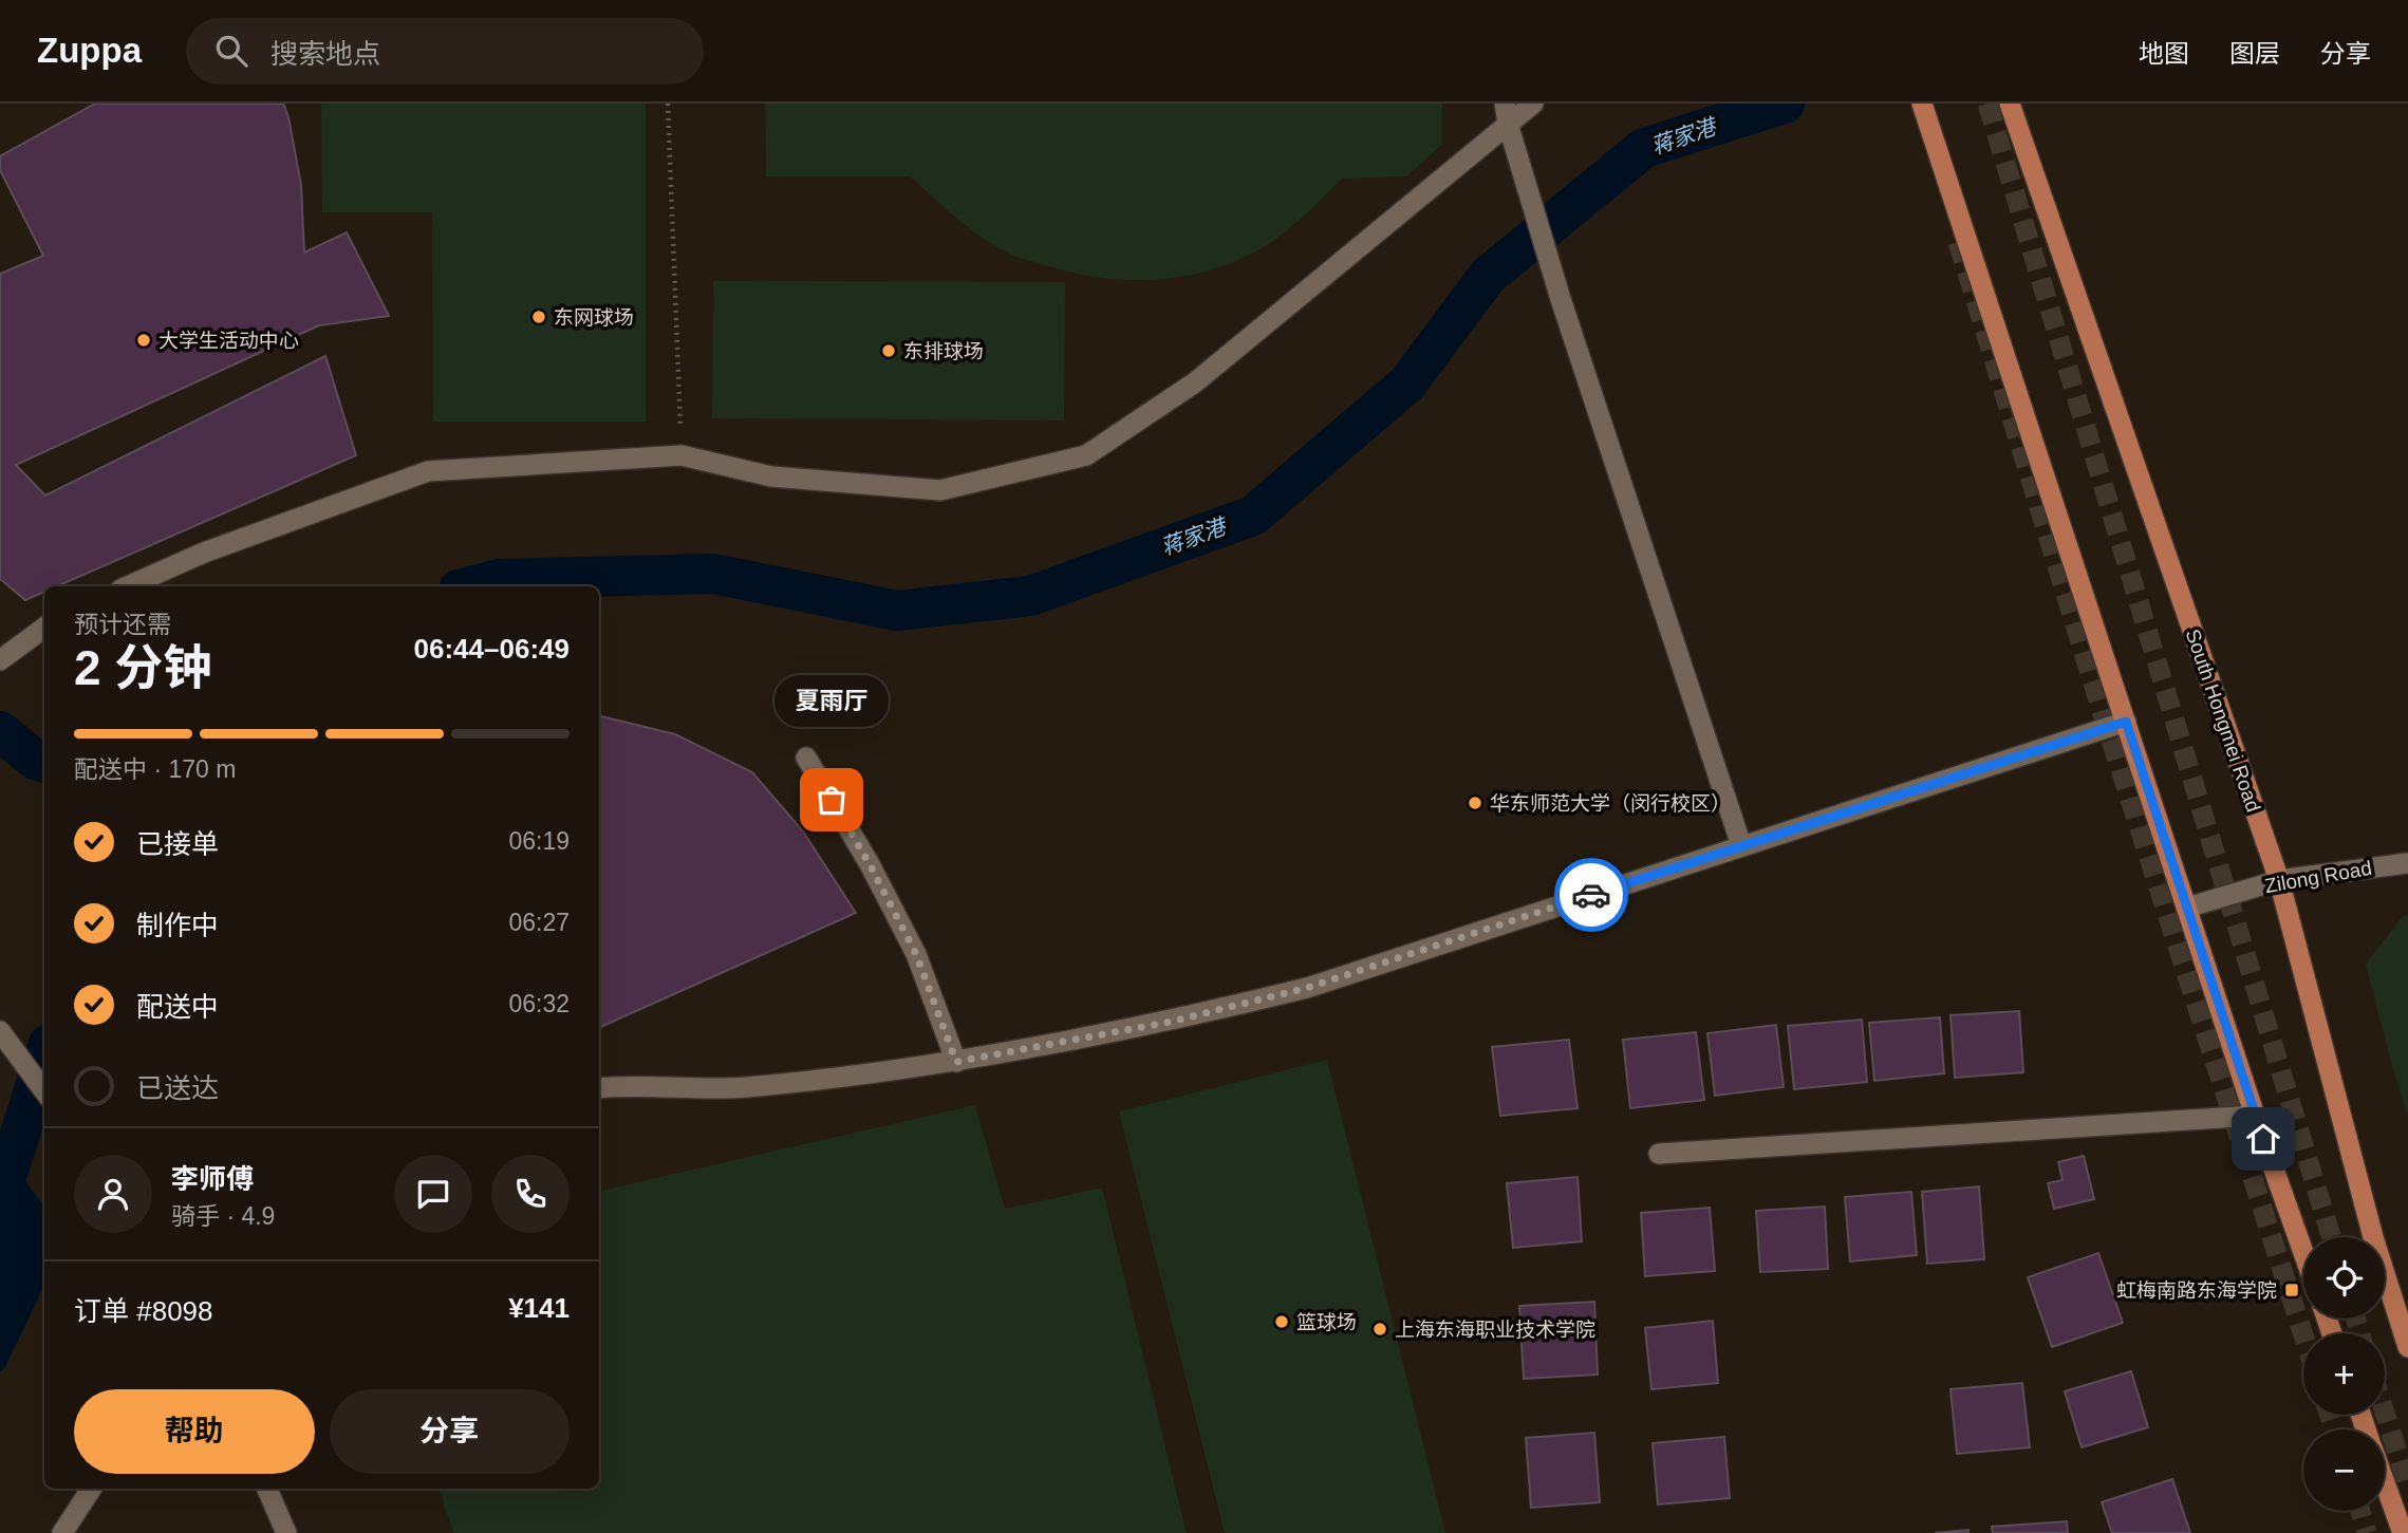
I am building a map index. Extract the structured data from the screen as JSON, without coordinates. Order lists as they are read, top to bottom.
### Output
{
  "streets": {
    "main road": ["South Hongmei Road"],
    "street": ["Zilong Road"]
  },
  "crossings": [
    ["South Hongmei Road", "Zilong Road"]
  ],
  "water": ["蒋家港"],
  "places": {
    "other": [
      "东网球场",
      "大学生活动中心",
      "东排球场",
      "夏雨厅",
      "华东师范大学（闵行校区）",
      "篮球场",
      "上海东海职业技术学院"
    ],
    "transit": ["虹梅南路东海学院"]
  },
  "page": {
    "header": "Zuppa",
    "search": "搜索地点",
    "nav": ["地图", "图层", "分享"],
    "heading": ["2 分钟", "预计还需", "06:44–06:49"],
    "panel": [
      "李师傅",
      "骑手 · 4.9",
      "订单 #8098",
      "¥141"
    ],
    "bubble": "夏雨厅",
    "bar": "配送中 · 170 m",
    "list": [
      ["已接单", "06:19"],
      ["制作中", "06:27"],
      ["配送中", "06:32"],
      "已送达"
    ],
    "map_buttons": ["+", "−"],
    "buttons": ["帮助", "分享"]
  }
}
